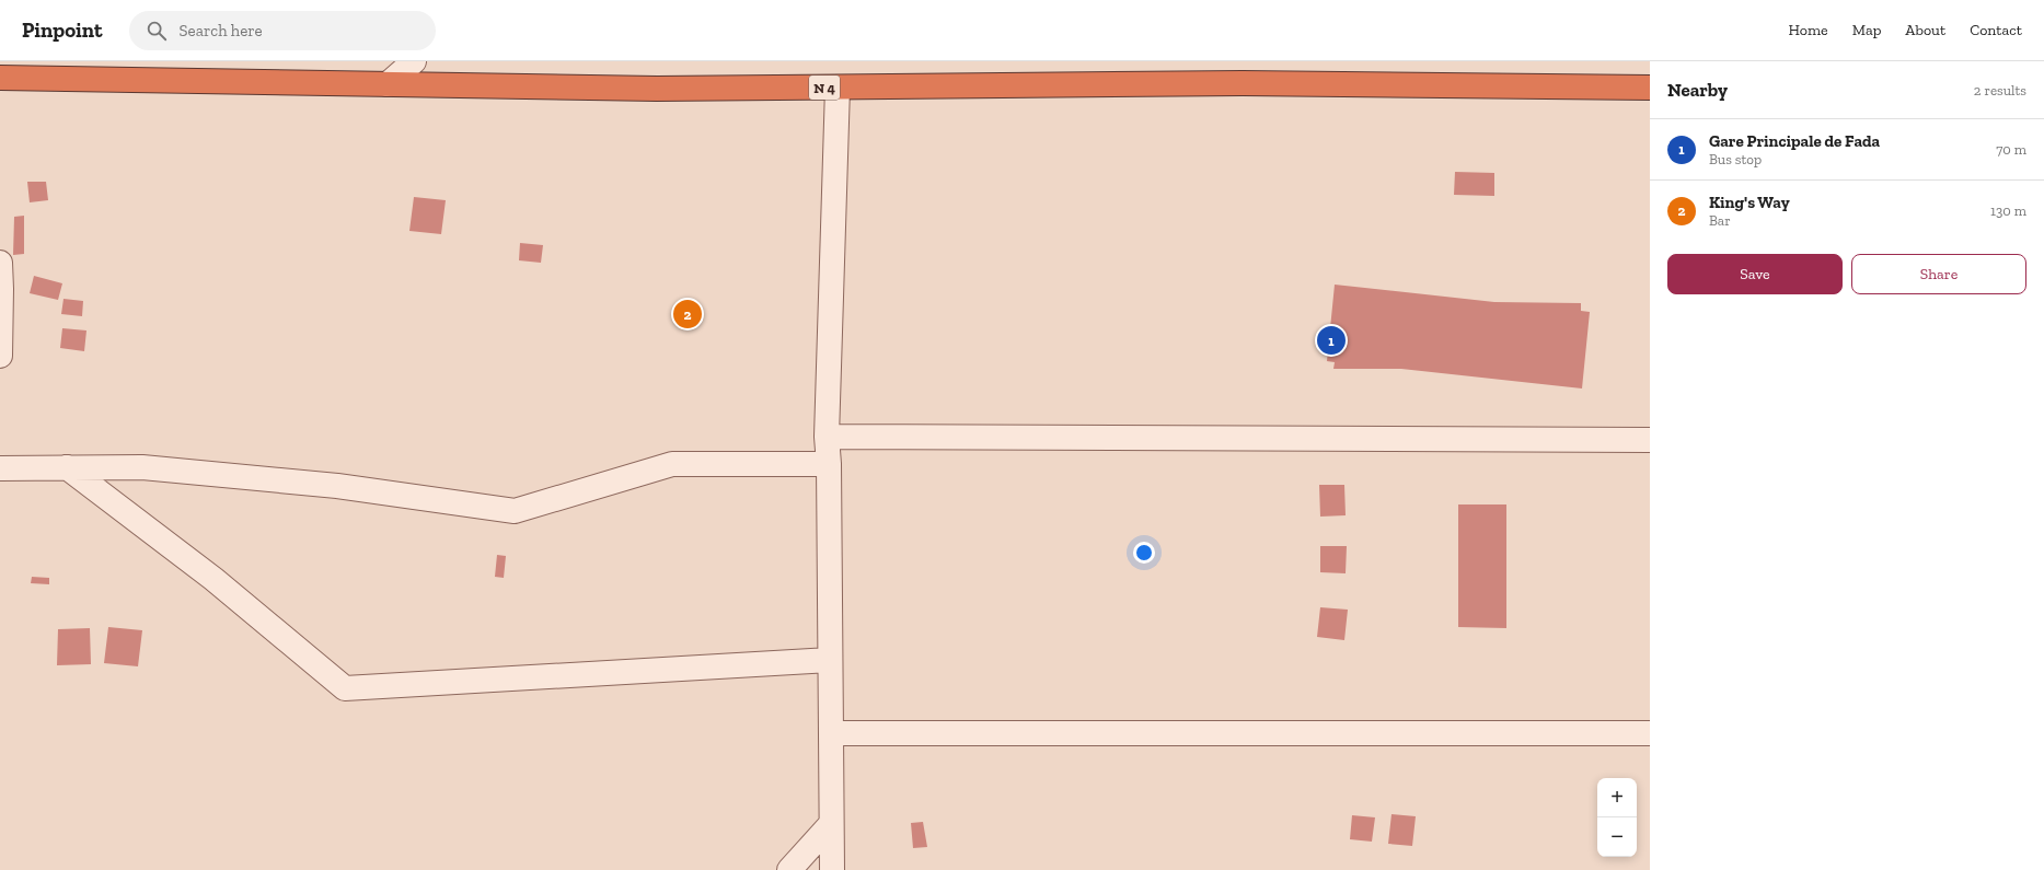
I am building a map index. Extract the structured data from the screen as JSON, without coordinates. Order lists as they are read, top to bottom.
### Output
{
  "streets": {
    "highway": ["N 4"]
  },
  "page": {
    "header": "Pinpoint",
    "search": "Search here",
    "nav": [
      "Home",
      "Map",
      "About",
      "Contact"
    ],
    "heading": ["Nearby", "2 results"],
    "list": [
      {
        "mark": "1",
        "name": "Gare Principale de Fada",
        "note": "Bus stop",
        "value": "70 m"
      },
      {
        "mark": "2",
        "name": "King's Way",
        "note": "Bar",
        "value": "130 m"
      }
    ],
    "buttons": ["Save", "Share"],
    "pins": ["2", "1"],
    "map_buttons": ["+", "−"]
  }
}
